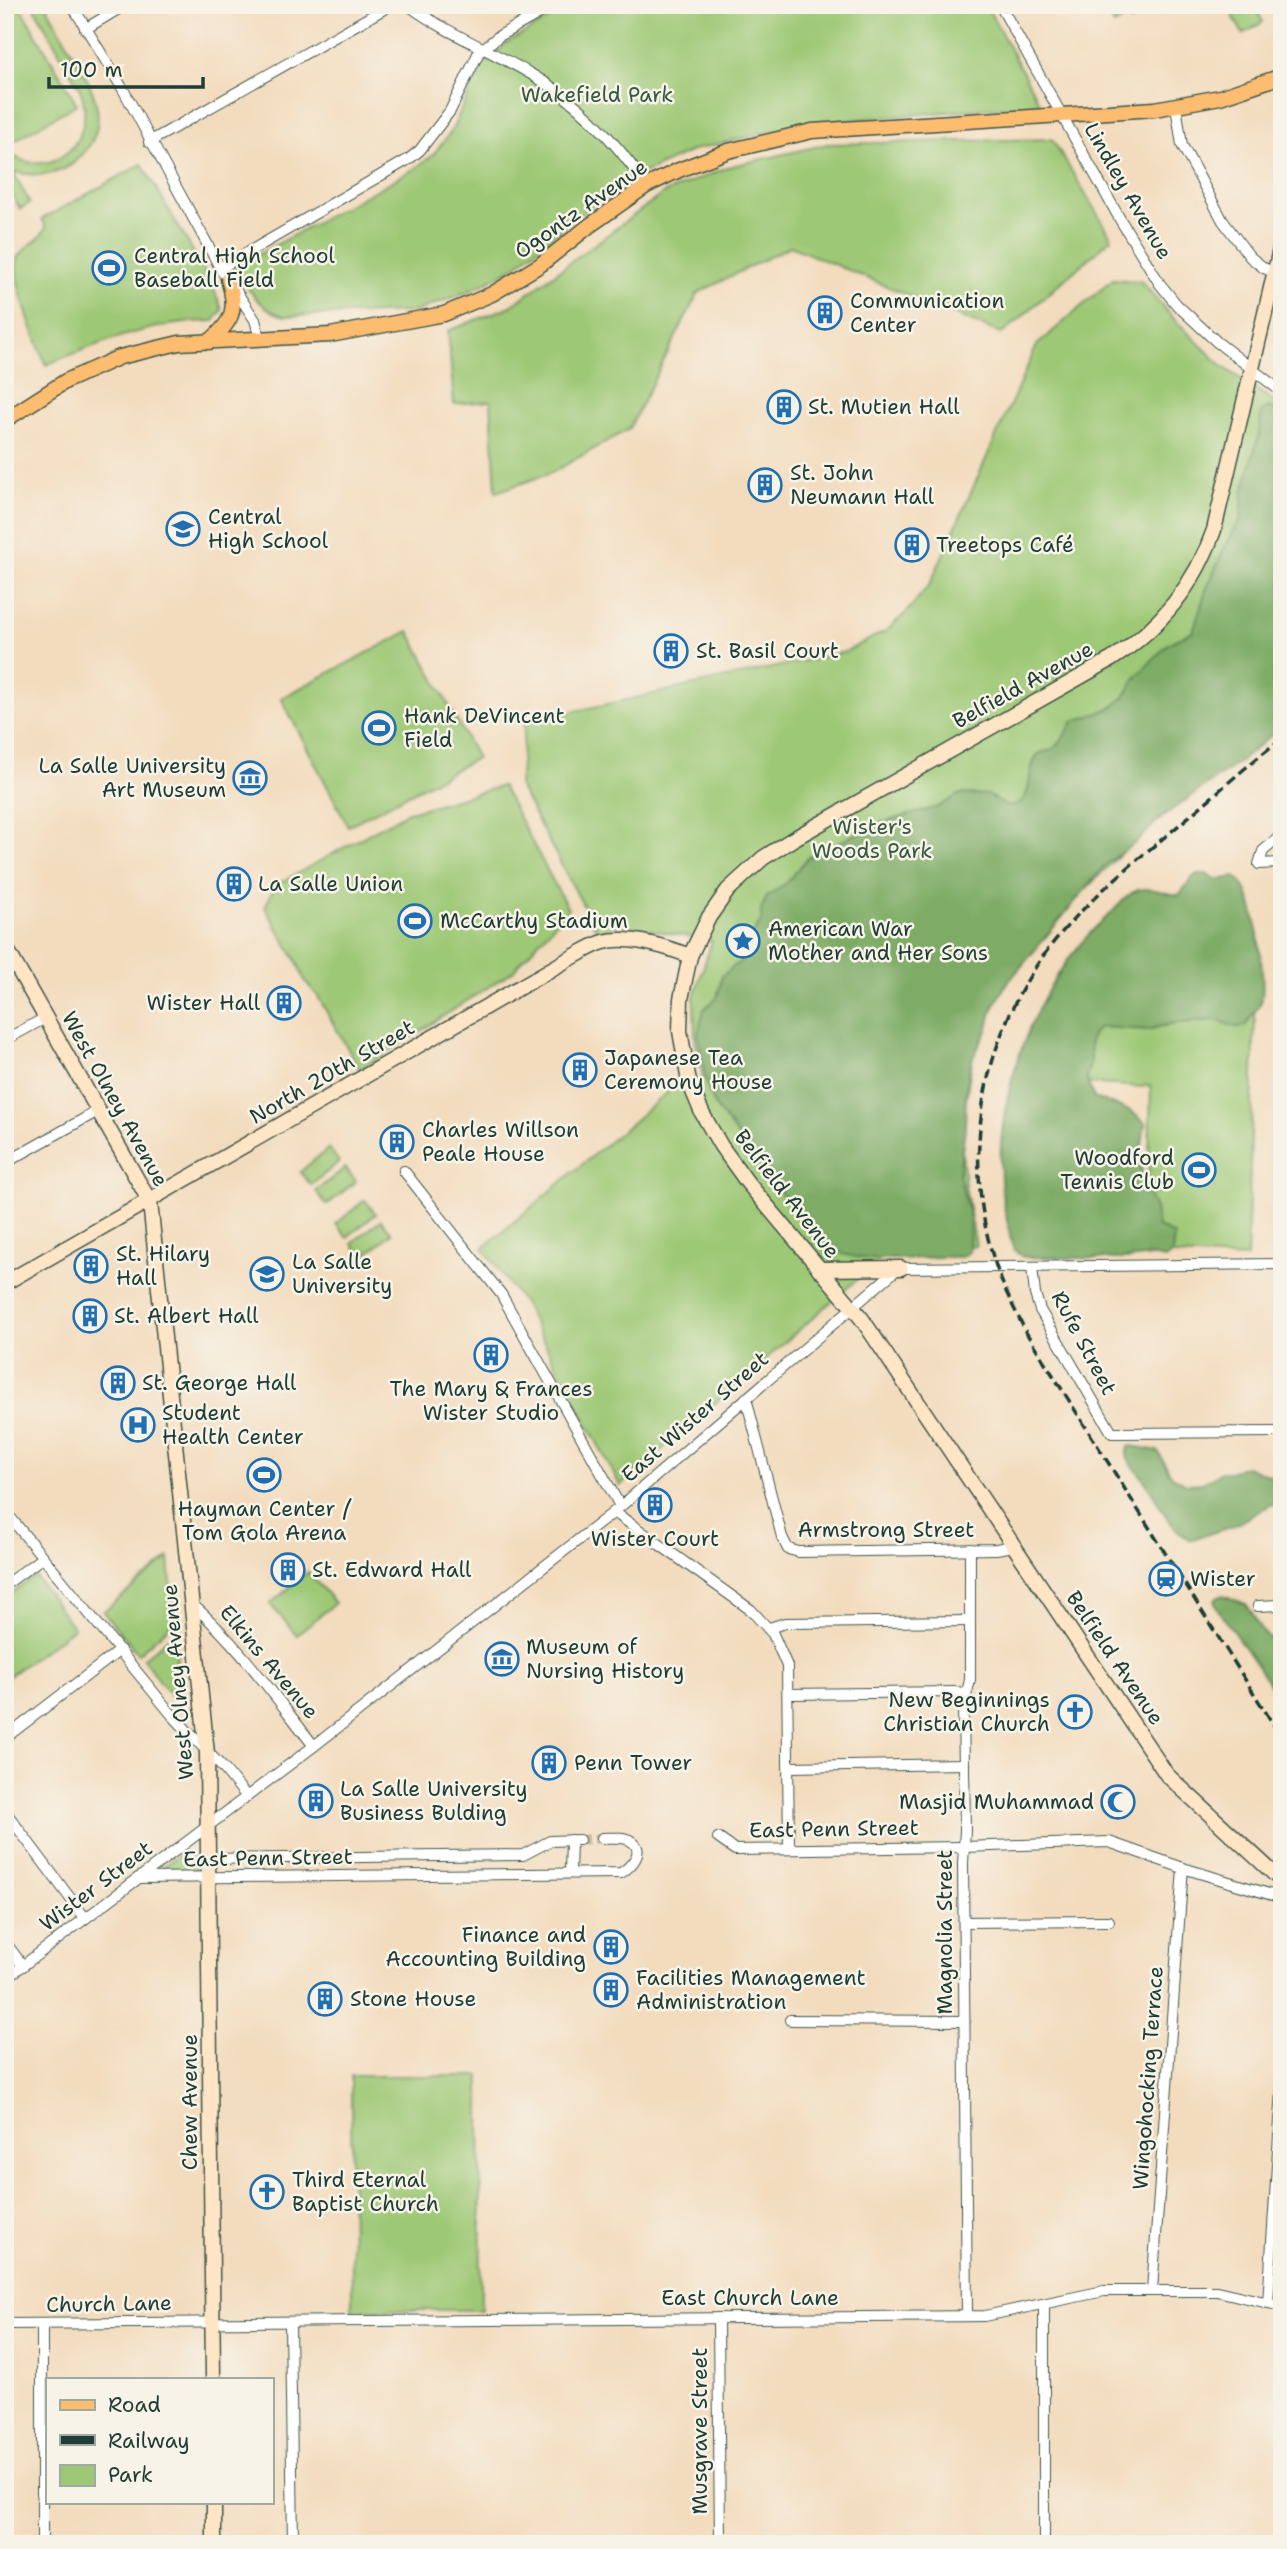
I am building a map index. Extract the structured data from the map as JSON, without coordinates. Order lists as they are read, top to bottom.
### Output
{
  "streets": {
    "main road": ["Ogontz Avenue"],
    "street": [
      "Lindley Avenue",
      "Belfield Avenue",
      "North 20th Street",
      "West Olney Avenue",
      "Rufe Street",
      "East Wister Street",
      "Armstrong Street",
      "Elkins Avenue",
      "East Penn Street",
      "Wister Street",
      "Magnolia Street",
      "Wingohocking Terrace",
      "Chew Avenue",
      "East Church Lane",
      "Church Lane",
      "Musgrave Street"
    ]
  },
  "crossings": [
    ["Lindley Avenue", "Ogontz Avenue"],
    ["Lindley Avenue", "Belfield Avenue"],
    ["Belfield Avenue", "North 20th Street"],
    ["Belfield Avenue", "East Wister Street"],
    ["Belfield Avenue", "Armstrong Street"],
    ["North 20th Street", "West Olney Avenue"],
    ["West Olney Avenue", "East Wister Street"],
    ["West Olney Avenue", "Elkins Avenue"],
    ["West Olney Avenue", "Wister Street"],
    ["West Olney Avenue", "Chew Avenue"],
    ["East Wister Street", "Armstrong Street"],
    ["East Wister Street", "Elkins Avenue"],
    ["East Wister Street", "Wister Street"],
    ["East Wister Street", "Chew Avenue"],
    ["Armstrong Street", "Magnolia Street"],
    ["East Penn Street", "Wister Street"],
    ["East Penn Street", "Magnolia Street"],
    ["East Penn Street", "Wingohocking Terrace"],
    ["East Penn Street", "Chew Avenue"],
    ["Wister Street", "Chew Avenue"],
    ["Magnolia Street", "East Church Lane"],
    ["Wingohocking Terrace", "East Church Lane"],
    ["Chew Avenue", "East Church Lane"],
    ["Chew Avenue", "Church Lane"],
    ["East Church Lane", "Church Lane"],
    ["East Church Lane", "Musgrave Street"]
  ],
  "parks": ["Wakefield Park", "Wister's Woods Park"],
  "places": {
    "sports": [
      "Central High School Baseball Field",
      "Hank DeVincent Field",
      "McCarthy Stadium",
      "Woodford Tennis Club",
      "Hayman Center / Tom Gola Arena"
    ],
    "building": [
      "Communication Center",
      "St. Mutien Hall",
      "St. John Neumann Hall",
      "Treetops Café",
      "St. Basil Court",
      "La Salle Union",
      "Wister Hall",
      "Japanese Tea Ceremony House",
      "Charles Willson Peale House",
      "St. Hilary Hall",
      "St. Albert Hall",
      "The Mary & Frances Wister Studio",
      "St. George Hall",
      "Wister Court",
      "St. Edward Hall",
      "Penn Tower",
      "La Salle University Business Bulding",
      "Finance and Accounting Building",
      "Facilities Management Administration",
      "Stone House"
    ],
    "school or university": ["Central High School", "La Salle University"],
    "museum": ["La Salle University Art Museum", "Museum of Nursing History"],
    "place": ["American War Mother and Her Sons"],
    "hospital": ["Student Health Center"],
    "station": ["Wister"],
    "church": ["New Beginnings Christian Church", "Third Eternal Baptist Church"],
    "mosque": ["Masjid Muhammad"]
  },
  "legend": ["Road", "Railway", "Park"],
  "scale_bar": "100 m"
}
